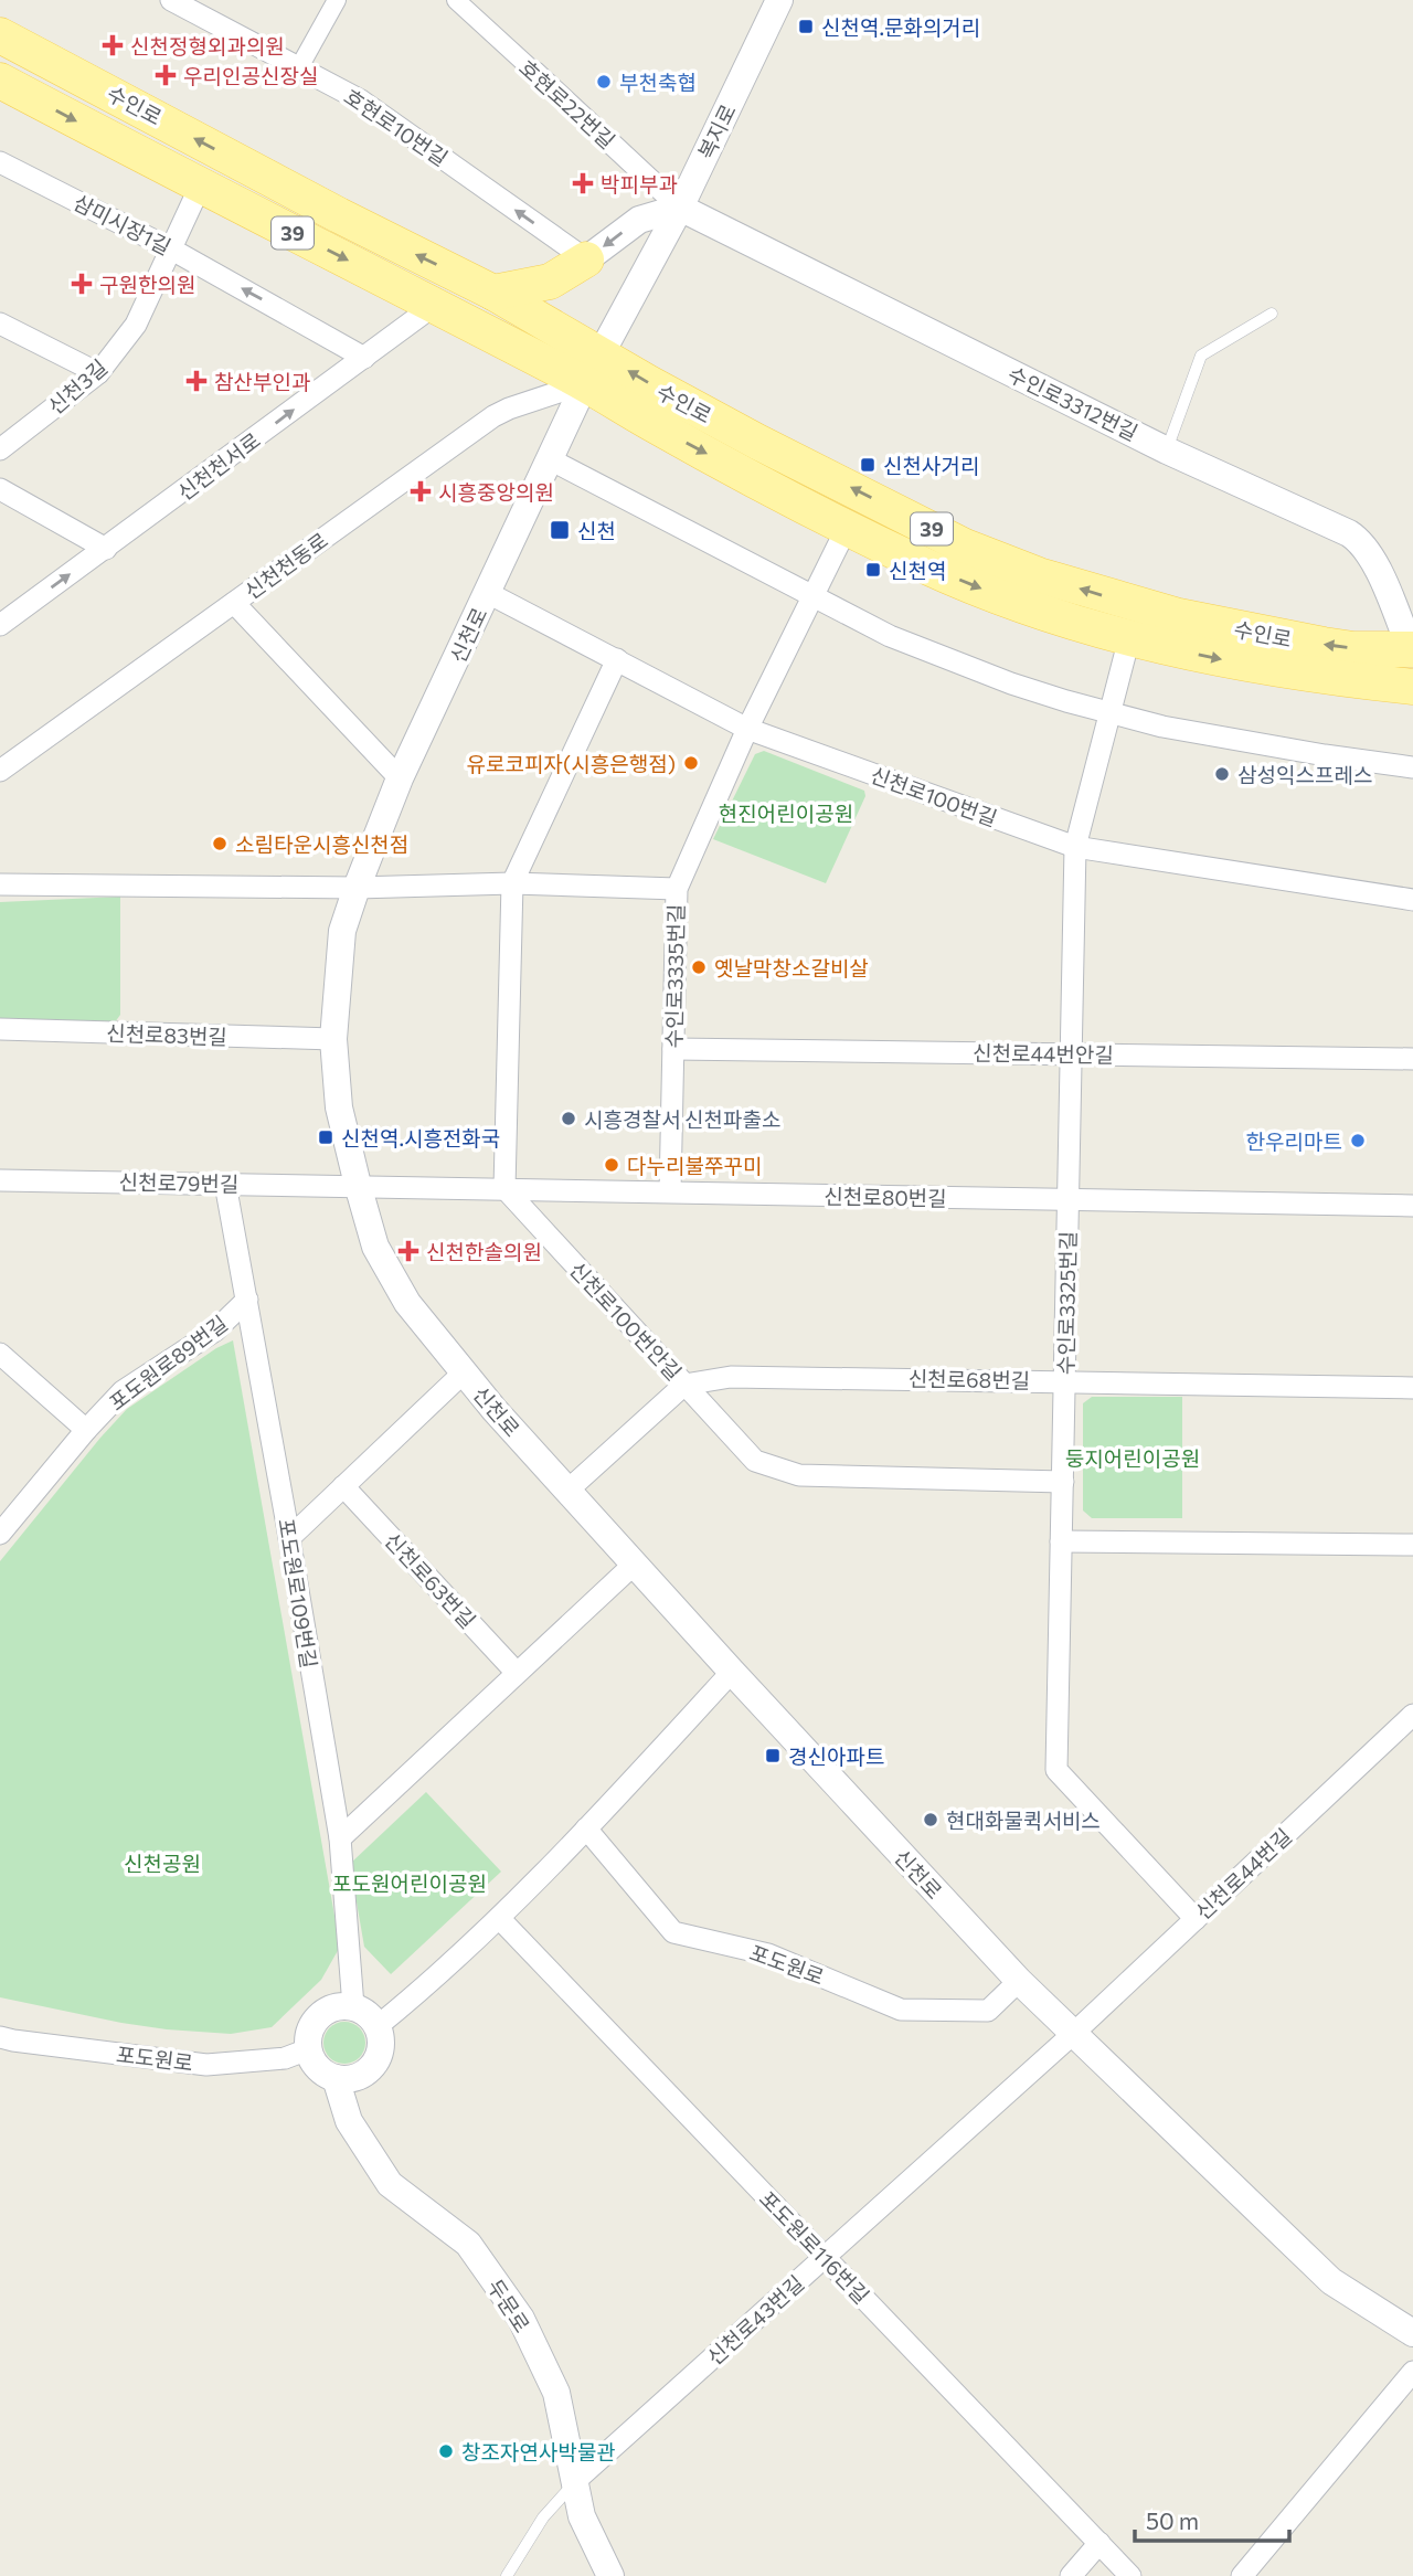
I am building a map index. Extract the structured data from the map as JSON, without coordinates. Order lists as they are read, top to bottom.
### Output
{
  "streets": {
    "main road": ["수인로", "39"],
    "street": [
      "호현로22번길",
      "호현로10번길",
      "복지로",
      "삼미시장1길",
      "신천3길",
      "수인로3312번길",
      "신천천서로",
      "신천천동로",
      "신천로",
      "신천로100번길",
      "수인로3335번길",
      "신천로83번길",
      "신천로44번안길",
      "신천로79번길",
      "신천로80번길",
      "수인로3325번길",
      "신천로100번안길",
      "포도원로89번길",
      "신천로68번길",
      "신천로63번길",
      "포도원로109번길",
      "신천로44번길",
      "포도원로",
      "포도원로116번길",
      "두문로",
      "신천로43번길"
    ]
  },
  "crossings": [
    ["호현로22번길", "복지로"],
    ["호현로22번길", "수인로3312번길"],
    ["수인로", "복지로"],
    ["수인로", "신천3길"],
    ["수인로", "수인로3312번길"],
    ["수인로", "신천천서로"],
    ["수인로", "신천천동로"],
    ["수인로", "신천로"],
    ["수인로", "수인로3335번길"],
    ["수인로", "수인로3325번길"],
    ["복지로", "수인로3312번길"],
    ["복지로", "신천천동로"],
    ["복지로", "신천로"],
    ["삼미시장1길", "신천3길"],
    ["삼미시장1길", "신천천서로"],
    ["신천천동로", "신천로"],
    ["신천로", "신천로100번길"],
    ["신천로", "신천로83번길"],
    ["신천로", "신천로79번길"],
    ["신천로", "신천로80번길"],
    ["신천로", "신천로63번길"],
    ["신천로", "포도원로109번길"],
    ["신천로", "신천로44번길"],
    ["신천로", "포도원로"],
    ["신천로", "신천로43번길"],
    ["신천로100번길", "수인로3335번길"],
    ["신천로100번길", "수인로3325번길"],
    ["수인로3335번길", "신천로44번안길"],
    ["수인로3335번길", "신천로80번길"],
    ["신천로44번안길", "수인로3325번길"],
    ["신천로79번길", "신천로80번길"],
    ["신천로79번길", "포도원로109번길"],
    ["신천로80번길", "수인로3325번길"],
    ["신천로80번길", "신천로100번안길"],
    ["수인로3325번길", "신천로100번안길"],
    ["수인로3325번길", "신천로68번길"],
    ["수인로3325번길", "신천로44번길"],
    ["신천로100번안길", "신천로68번길"],
    ["포도원로89번길", "포도원로109번길"],
    ["포도원로109번길", "포도원로"],
    ["포도원로109번길", "두문로"],
    ["신천로44번길", "신천로43번길"],
    ["포도원로", "두문로"],
    ["포도원로116번길", "신천로43번길"],
    ["두문로", "신천로43번길"]
  ],
  "one_way": ["호현로10번길", "삼미시장1길", "신천천서로"],
  "parks": [
    "현진어린이공원",
    "둥지어린이공원",
    "신천공원",
    "포도원어린이공원"
  ],
  "places": {
    "transit": [
      "신천역.문화의거리",
      "신천사거리",
      "신천",
      "신천역",
      "신천역.시흥전화국",
      "경신아파트"
    ],
    "health": [
      "신천정형외과의원",
      "우리인공신장실",
      "박피부과",
      "구원한의원",
      "참산부인과",
      "시흥중앙의원",
      "신천한솔의원"
    ],
    "other": [
      "부천축협",
      "유로코피자(시흥은행점)",
      "삼성익스프레스",
      "소림타운시흥신천점",
      "옛날막창소갈비살",
      "시흥경찰서 신천파출소",
      "한우리마트",
      "다누리불쭈꾸미",
      "현대화물퀵서비스",
      "창조자연사박물관"
    ]
  },
  "scale_bar": "50 m"
}
